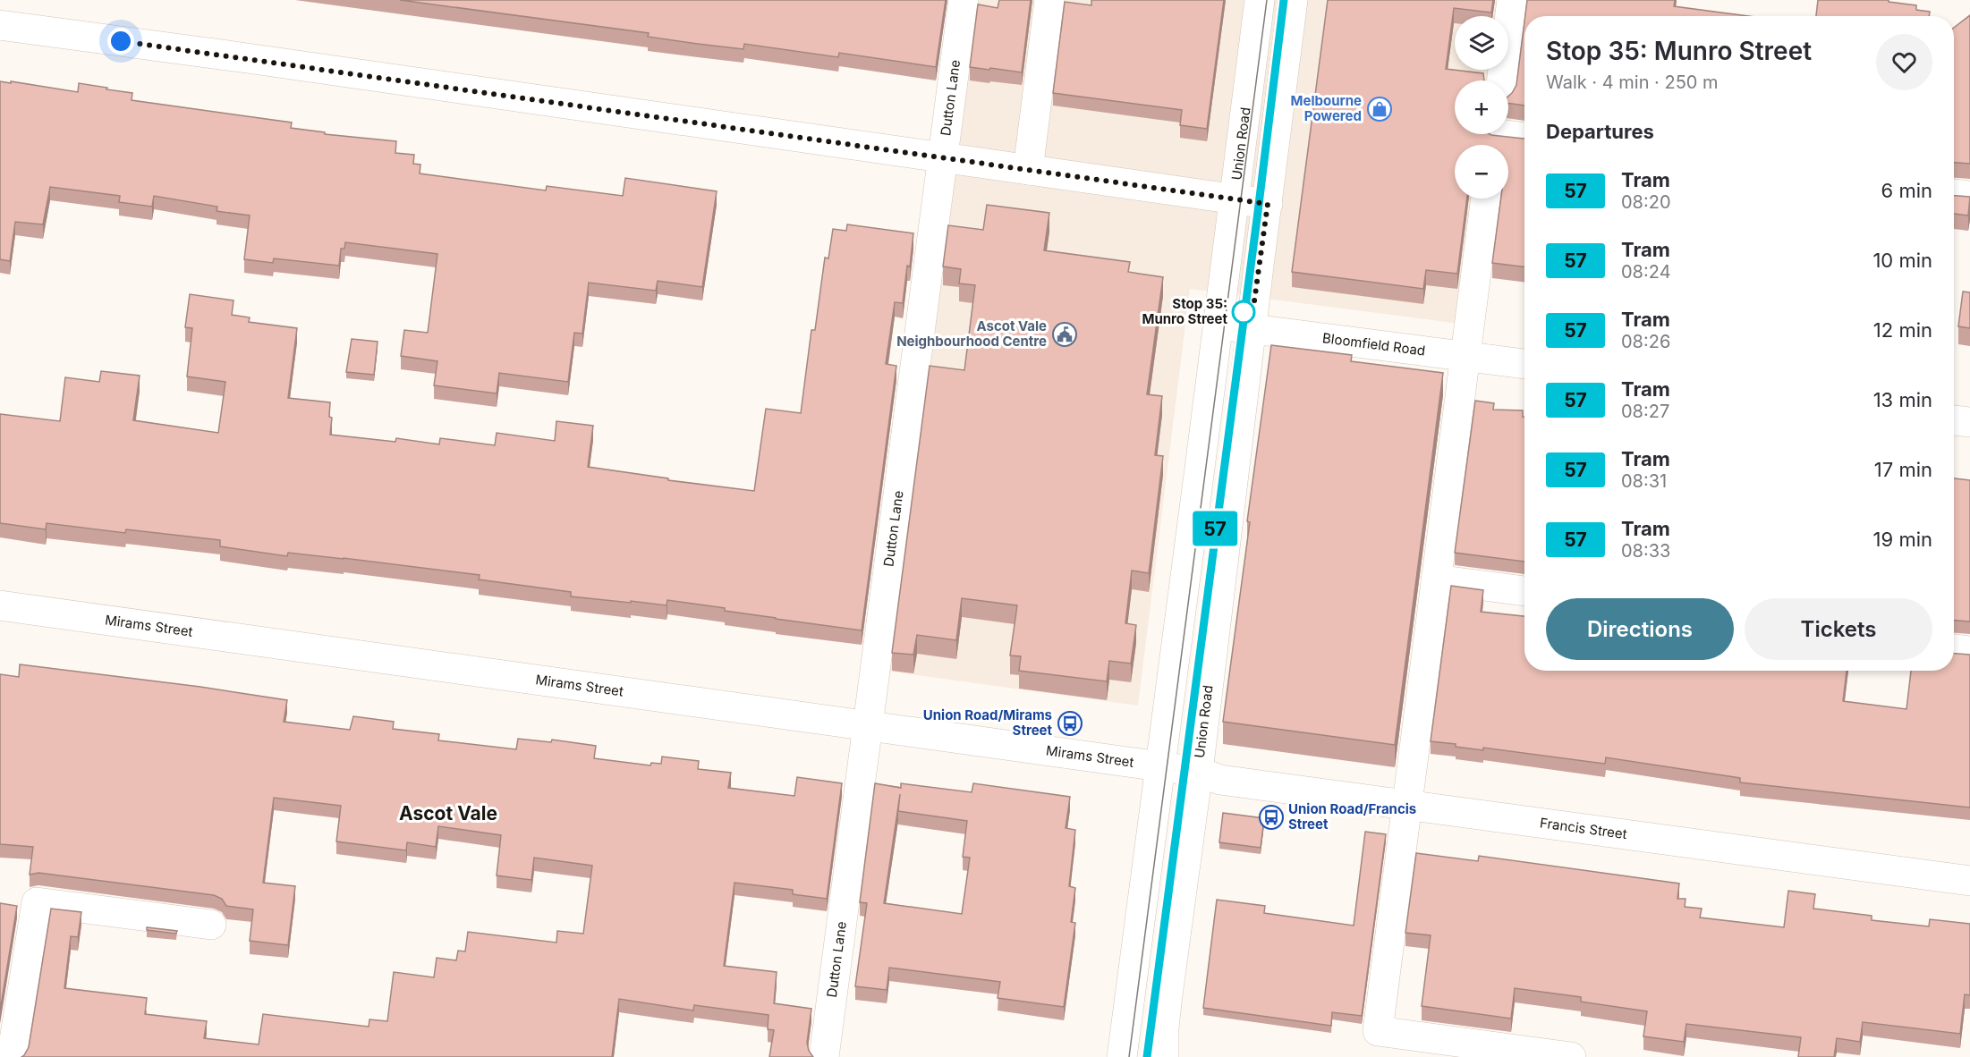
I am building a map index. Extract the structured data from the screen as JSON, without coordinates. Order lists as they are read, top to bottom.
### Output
{
  "streets": {
    "street": [
      "Dutton Lane",
      "Union Road",
      "Bloomfield Road",
      "Mirams Street",
      "Francis Street"
    ]
  },
  "crossings": [
    ["Dutton Lane", "Mirams Street"],
    ["Union Road", "Bloomfield Road"],
    ["Union Road", "Mirams Street"],
    ["Union Road", "Francis Street"]
  ],
  "districts": ["Ascot Vale"],
  "places": {
    "shop": ["Melbourne Powered"],
    "other": ["Stop 35: Munro Street"],
    "public building": ["Ascot Vale Neighbourhood Centre"],
    "bus stop": ["Union Road/Mirams Street", "Union Road/Francis Street"]
  },
  "lines": ["tram line 57"],
  "page": {
    "on_map": "57",
    "map_buttons": ["+", "−"],
    "heading": [
      ["Stop 35: Munro Street", "Walk · 4 min · 250 m"],
      "Departures"
    ],
    "list": [
      {
        "mark": "57",
        "name": "Tram",
        "note": "08:20",
        "value": "6 min"
      },
      {
        "mark": "57",
        "name": "Tram",
        "note": "08:24",
        "value": "10 min"
      },
      {
        "mark": "57",
        "name": "Tram",
        "note": "08:26",
        "value": "12 min"
      },
      {
        "mark": "57",
        "name": "Tram",
        "note": "08:27",
        "value": "13 min"
      },
      {
        "mark": "57",
        "name": "Tram",
        "note": "08:31",
        "value": "17 min"
      },
      {
        "mark": "57",
        "name": "Tram",
        "note": "08:33",
        "value": "19 min"
      }
    ],
    "buttons": ["Directions", "Tickets"]
  }
}
